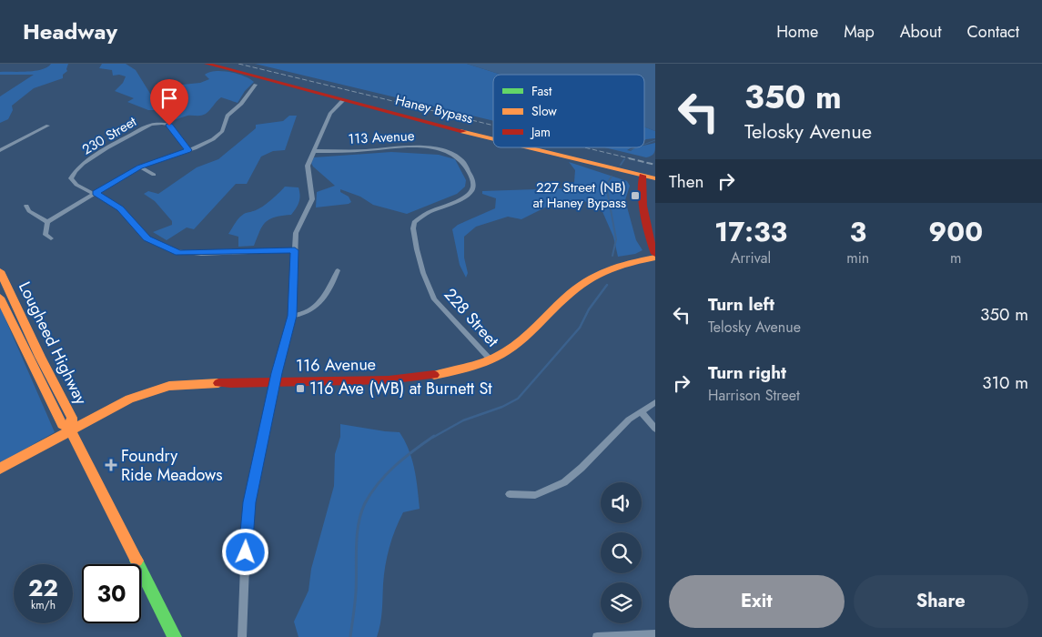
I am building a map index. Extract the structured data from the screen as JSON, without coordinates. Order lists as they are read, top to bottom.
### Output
{
  "streets": {
    "main road": ["Haney Bypass", "Lougheed Highway", "116 Avenue"],
    "street": ["230 Street", "113 Avenue", "228 Street"]
  },
  "crossings": [
    ["113 Avenue", "228 Street"],
    ["228 Street", "116 Avenue"],
    ["Lougheed Highway", "116 Avenue"]
  ],
  "places": {
    "transit": ["227 Street (NB) at Haney Bypass", "116 Ave (WB) at Burnett St"],
    "health": ["Foundry Ride Meadows"]
  },
  "legend": ["Fast", "Slow", "Jam"],
  "page": {
    "header": "Headway",
    "nav": [
      "Home",
      "Map",
      "About",
      "Contact"
    ],
    "turn": ["350 m", "Telosky Avenue"],
    "then": "Then",
    "eta": [
      "17:33",
      "Arrival",
      "3",
      "min",
      "900",
      "m"
    ],
    "list": [
      {
        "name": "Turn left",
        "note": "Telosky Avenue",
        "value": "350 m"
      },
      {
        "name": "Turn right",
        "note": "Harrison Street",
        "value": "310 m"
      }
    ],
    "speed": "22 km/h",
    "limit": "30",
    "buttons": ["Exit", "Share"]
  }
}
